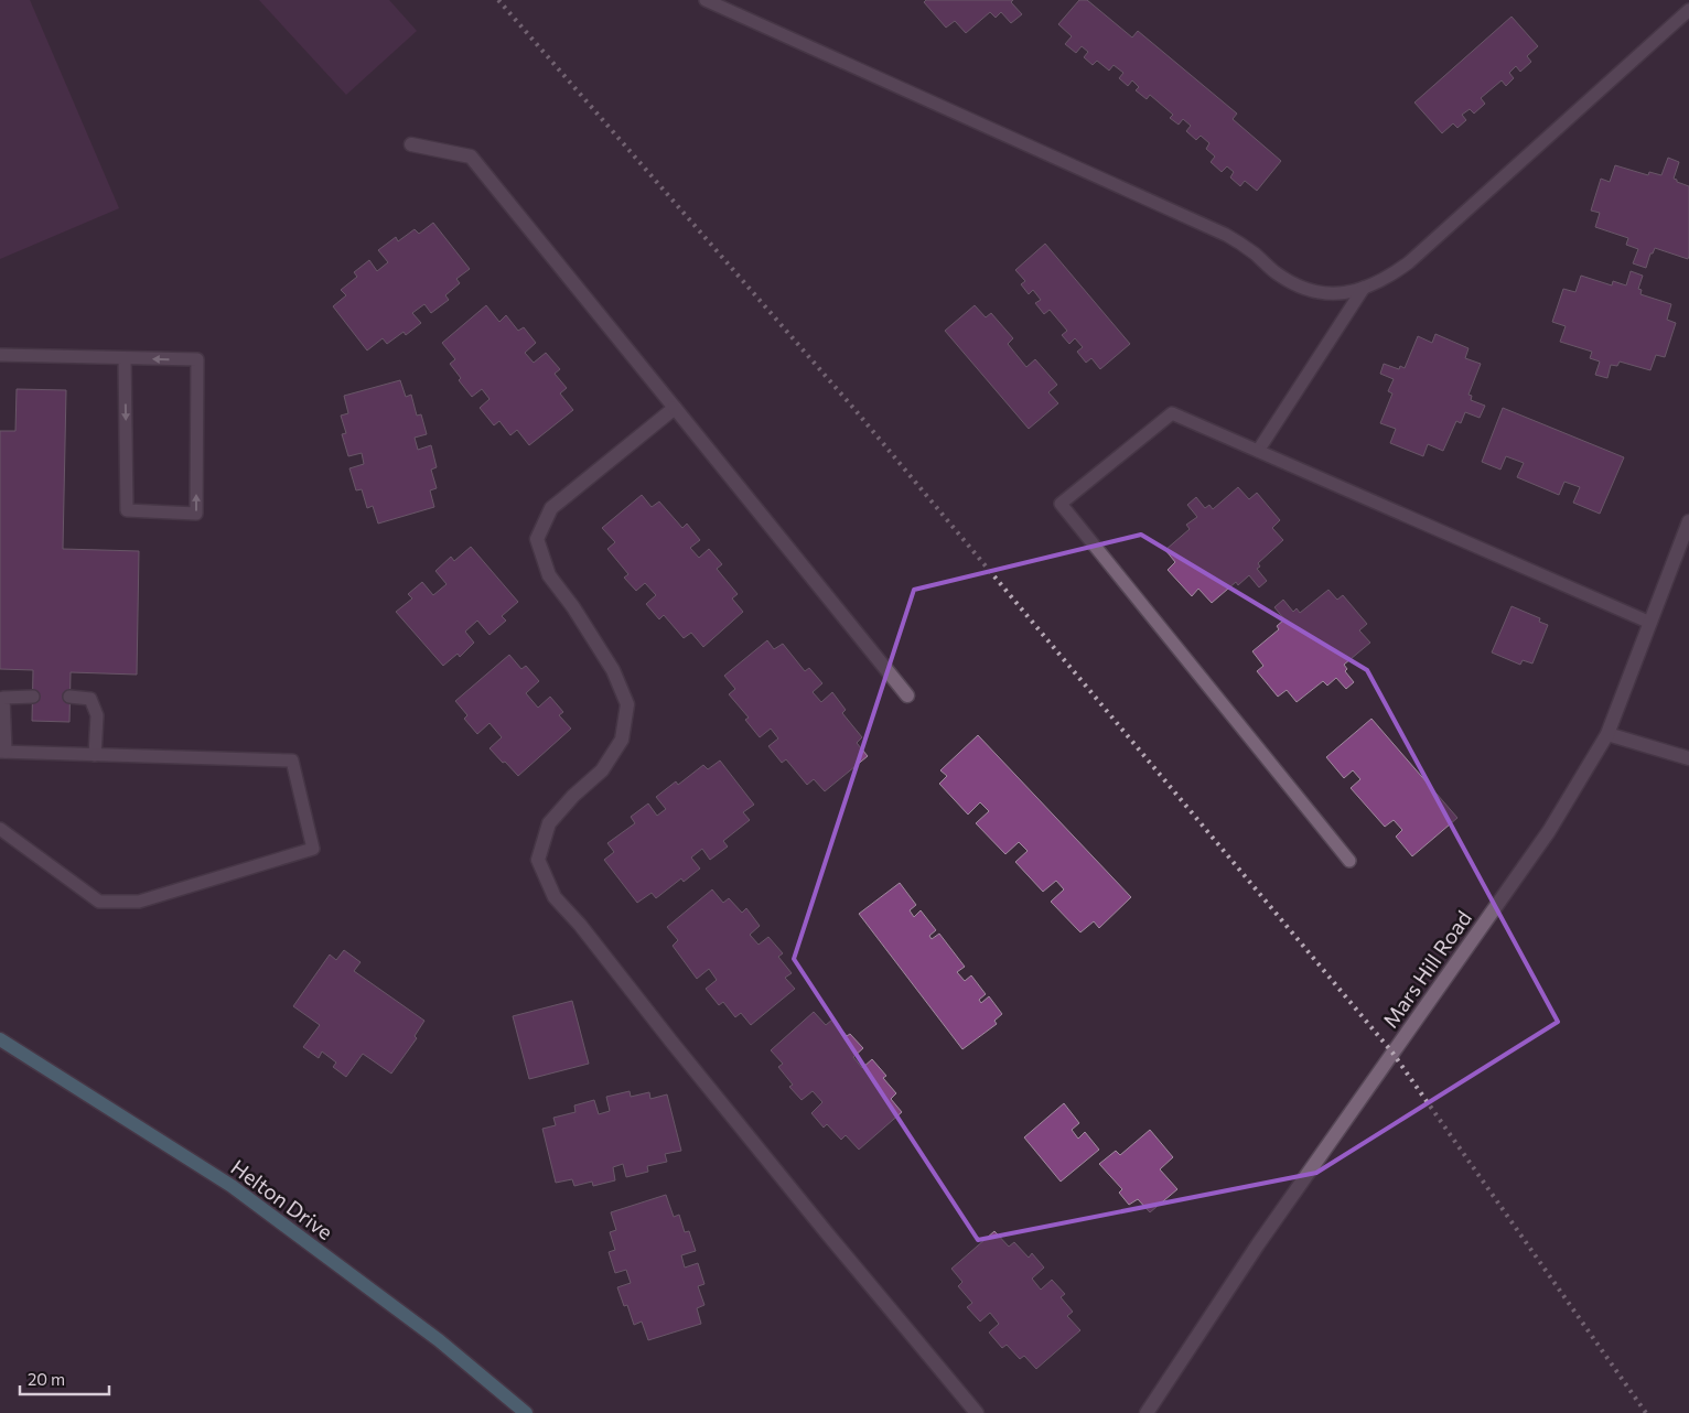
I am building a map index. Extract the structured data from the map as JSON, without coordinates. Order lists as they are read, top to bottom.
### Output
{
  "streets": {
    "main road": ["Helton Drive"],
    "street": ["Mars Hill Road"]
  },
  "scale_bar": "20 m"
}
